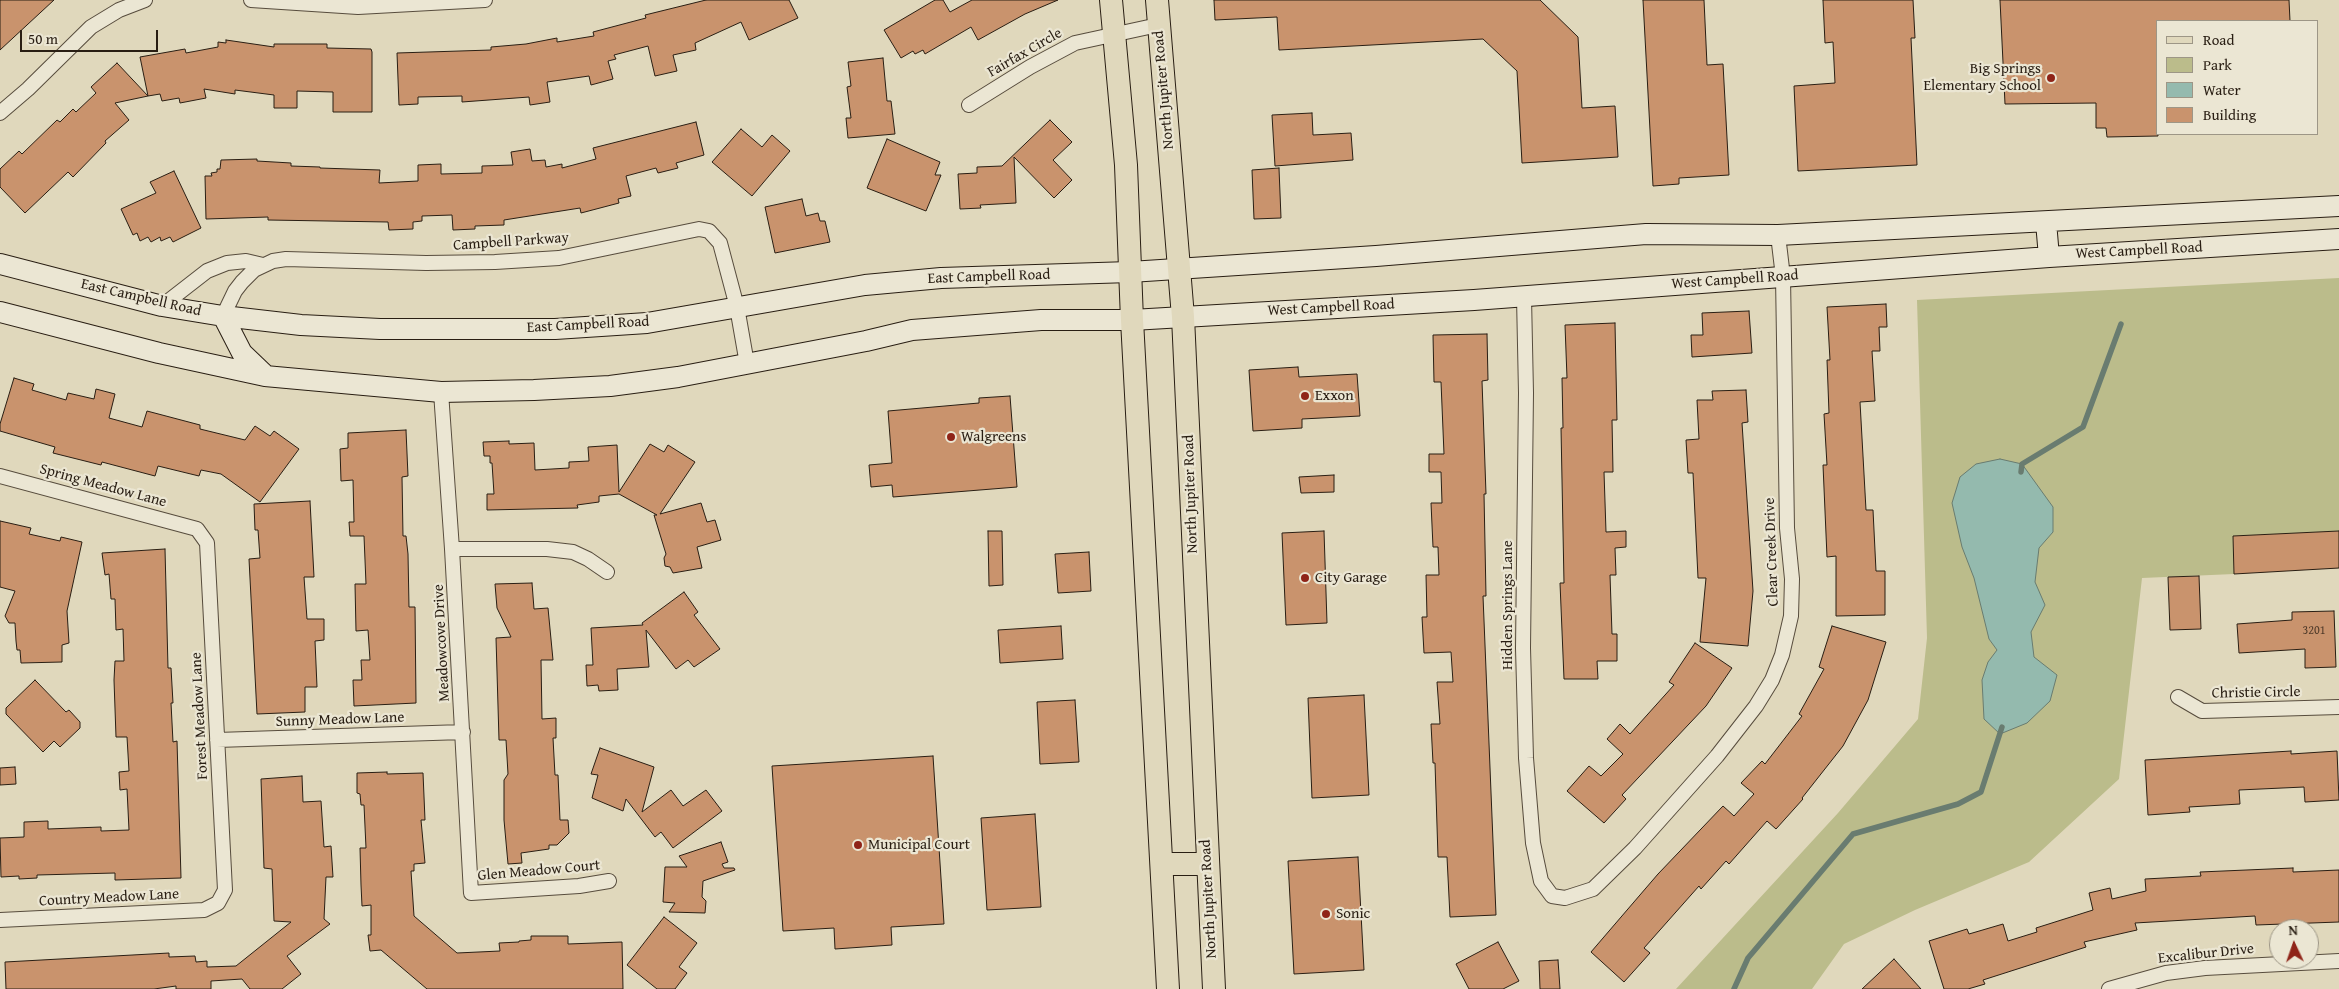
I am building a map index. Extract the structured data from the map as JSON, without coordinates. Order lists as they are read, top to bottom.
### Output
{
  "streets": {
    "main road": ["North Jupiter Road", "West Campbell Road", "East Campbell Road"],
    "street": [
      "Fairfax Circle",
      "Campbell Parkway",
      "Spring Meadow Lane",
      "Clear Creek Drive",
      "Hidden Springs Lane",
      "Meadowcove Drive",
      "Christie Circle",
      "Forest Meadow Lane",
      "Sunny Meadow Lane",
      "Glen Meadow Court",
      "Country Meadow Lane",
      "Excalibur Drive"
    ]
  },
  "crossings": [
    ["Fairfax Circle", "North Jupiter Road"],
    ["North Jupiter Road", "West Campbell Road"],
    ["North Jupiter Road", "East Campbell Road"],
    ["Campbell Parkway", "East Campbell Road"],
    ["West Campbell Road", "Clear Creek Drive"],
    ["West Campbell Road", "Hidden Springs Lane"],
    ["Spring Meadow Lane", "Forest Meadow Lane"],
    ["Clear Creek Drive", "Hidden Springs Lane"],
    ["Meadowcove Drive", "Sunny Meadow Lane"],
    ["Meadowcove Drive", "Glen Meadow Court"],
    ["Forest Meadow Lane", "Sunny Meadow Lane"],
    ["Forest Meadow Lane", "Country Meadow Lane"]
  ],
  "places": [
    "Big Springs Elementary School",
    "Exxon",
    "Walgreens",
    "City Garage",
    "Municipal Court",
    "Sonic"
  ],
  "house_numbers": ["3201"],
  "legend": [
    "Road",
    "Park",
    "Water",
    "Building"
  ],
  "scale_bar": "50 m",
  "north": "top"
}
